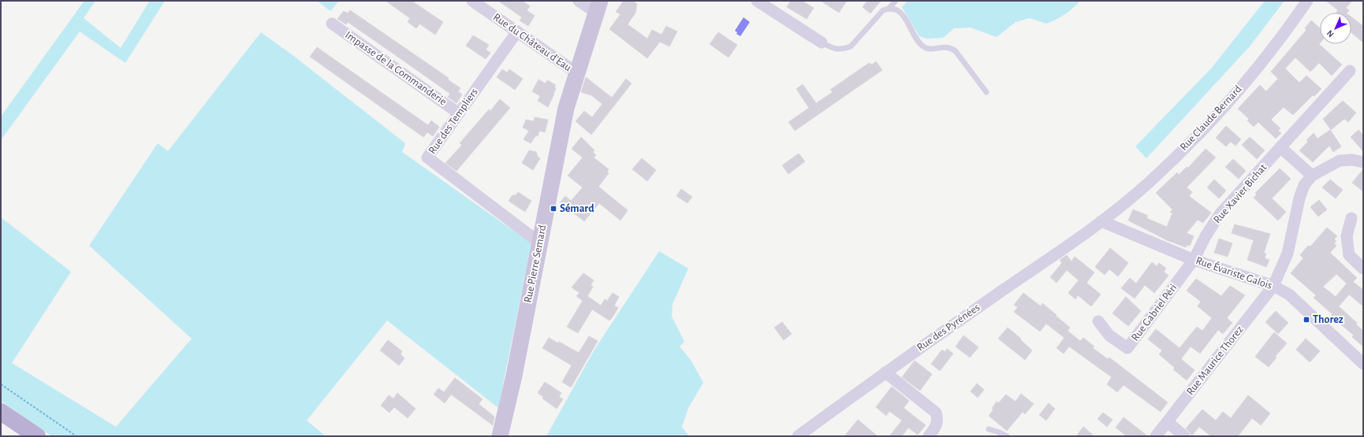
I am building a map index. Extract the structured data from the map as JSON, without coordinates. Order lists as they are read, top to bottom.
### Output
{
  "streets": {
    "main road": ["Rue Pierre Semard"],
    "street": [
      "Rue du Château d'Eau",
      "Impasse de la Commanderie",
      "Rue Claude Bernard",
      "Rue des Templiers",
      "Rue Xavier Bichat",
      "Rue Évariste Galois",
      "Rue Gabriel Péri",
      "Rue des Pyrénées",
      "Rue Maurice Thorez"
    ]
  },
  "crossings": [
    ["Rue du Château d'Eau", "Rue des Templiers"],
    ["Rue du Château d'Eau", "Rue Pierre Semard"],
    ["Impasse de la Commanderie", "Rue des Templiers"],
    ["Rue Claude Bernard", "Rue Évariste Galois"],
    ["Rue Claude Bernard", "Rue des Pyrénées"],
    ["Rue des Templiers", "Rue Pierre Semard"],
    ["Rue Xavier Bichat", "Rue Évariste Galois"],
    ["Rue Xavier Bichat", "Rue Gabriel Péri"],
    ["Rue Évariste Galois", "Rue Gabriel Péri"],
    ["Rue Évariste Galois", "Rue des Pyrénées"],
    ["Rue Évariste Galois", "Rue Maurice Thorez"]
  ],
  "places": {
    "transit": ["Sémard", "Thorez"]
  },
  "north": "bottom left"
}
